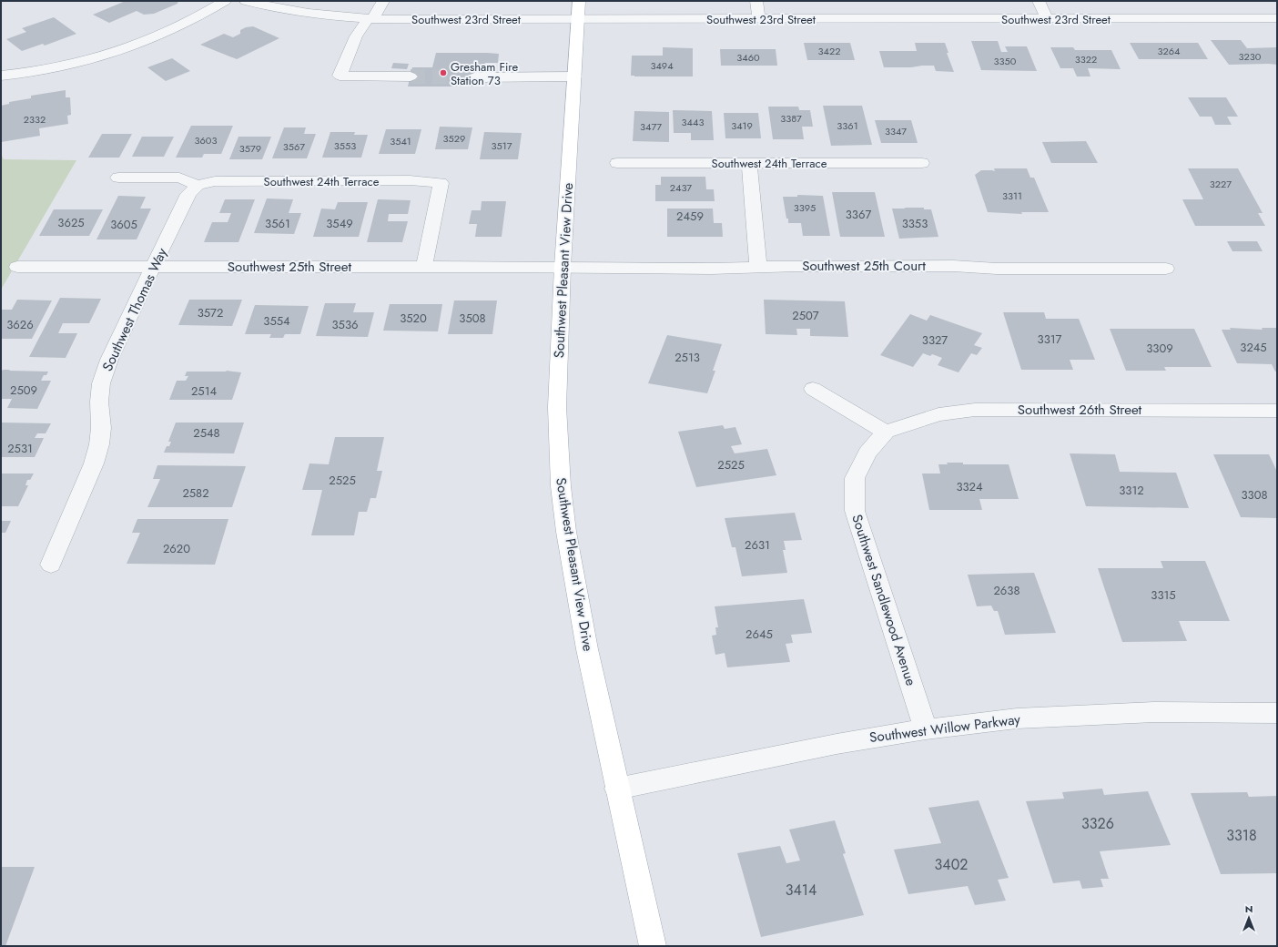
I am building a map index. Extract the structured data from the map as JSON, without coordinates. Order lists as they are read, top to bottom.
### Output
{
  "streets": {
    "main road": ["Southwest Pleasant View Drive"],
    "street": [
      "Southwest 23rd Street",
      "Southwest 24th Terrace",
      "Southwest 25th Court",
      "Southwest 25th Street",
      "Southwest Thomas Way",
      "Southwest 26th Street",
      "Southwest Sandlewood Avenue",
      "Southwest Willow Parkway"
    ]
  },
  "crossings": [
    ["Southwest 23rd Street", "Southwest Pleasant View Drive"],
    ["Southwest 24th Terrace", "Southwest 25th Street"],
    ["Southwest 24th Terrace", "Southwest Thomas Way"],
    ["Southwest 25th Court", "Southwest 25th Street"],
    ["Southwest 25th Court", "Southwest Pleasant View Drive"],
    ["Southwest 25th Street", "Southwest Pleasant View Drive"],
    ["Southwest 25th Street", "Southwest Thomas Way"],
    ["Southwest Pleasant View Drive", "Southwest Willow Parkway"],
    ["Southwest 26th Street", "Southwest Sandlewood Avenue"],
    ["Southwest Sandlewood Avenue", "Southwest Willow Parkway"]
  ],
  "places": ["Gresham Fire Station 73"],
  "house_numbers": [
    "3422",
    "3264",
    "3230",
    "3460",
    "3322",
    "3350",
    "3494",
    "3387",
    "2332",
    "3443",
    "3419",
    "3361",
    "3477",
    "3347",
    "3529",
    "3603",
    "3541",
    "3553",
    "3517",
    "3567",
    "3579",
    "3227",
    "2437",
    "3311",
    "3395",
    "3367",
    "2459",
    "3625",
    "3561",
    "3549",
    "3353",
    "3605",
    "3572",
    "2507",
    "3520",
    "3508",
    "3554",
    "3626",
    "3536",
    "3317",
    "3327",
    "3245",
    "3309",
    "2513",
    "2509",
    "2514",
    "2548",
    "2531",
    "2525",
    "2525",
    "3324",
    "3312",
    "2582",
    "3308",
    "2631",
    "2620",
    "2638",
    "3315",
    "2645",
    "3326",
    "3318",
    "3402",
    "3414"
  ],
  "north": "top"
}
